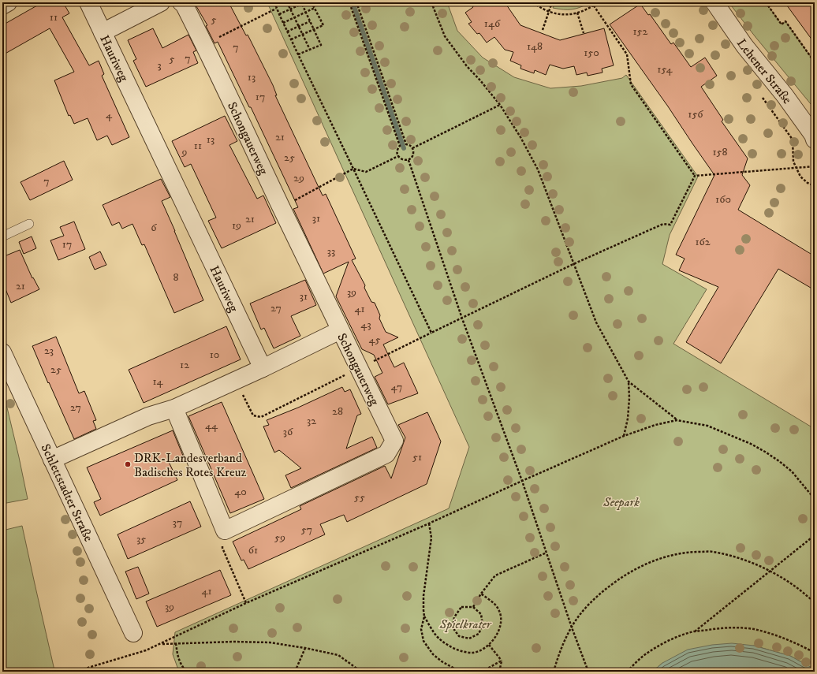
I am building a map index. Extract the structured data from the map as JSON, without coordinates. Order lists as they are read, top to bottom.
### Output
{
  "streets": {
    "street": [
      "Hauriweg",
      "Lehener Straße",
      "Schongauerweg",
      "Schlettstadter Straße"
    ]
  },
  "parks": ["Seepark", "Spielkrater"],
  "places": ["DRK-Landesverband Badisches Rotes Kreuz"],
  "house_numbers": [
    "11",
    "5",
    "146",
    "152",
    "148",
    "7",
    "150",
    "7",
    "5",
    "3",
    "154",
    "13",
    "17",
    "156",
    "4",
    "21",
    "13",
    "11",
    "9",
    "158",
    "25",
    "29",
    "7",
    "160",
    "31",
    "21",
    "19",
    "6",
    "162",
    "17",
    "33",
    "8",
    "21",
    "39",
    "31",
    "27",
    "41",
    "43",
    "45",
    "23",
    "10",
    "12",
    "25",
    "14",
    "47",
    "27",
    "28",
    "32",
    "44",
    "36",
    "51",
    "40",
    "55",
    "37",
    "57",
    "59",
    "35",
    "61",
    "41",
    "39"
  ]
}
